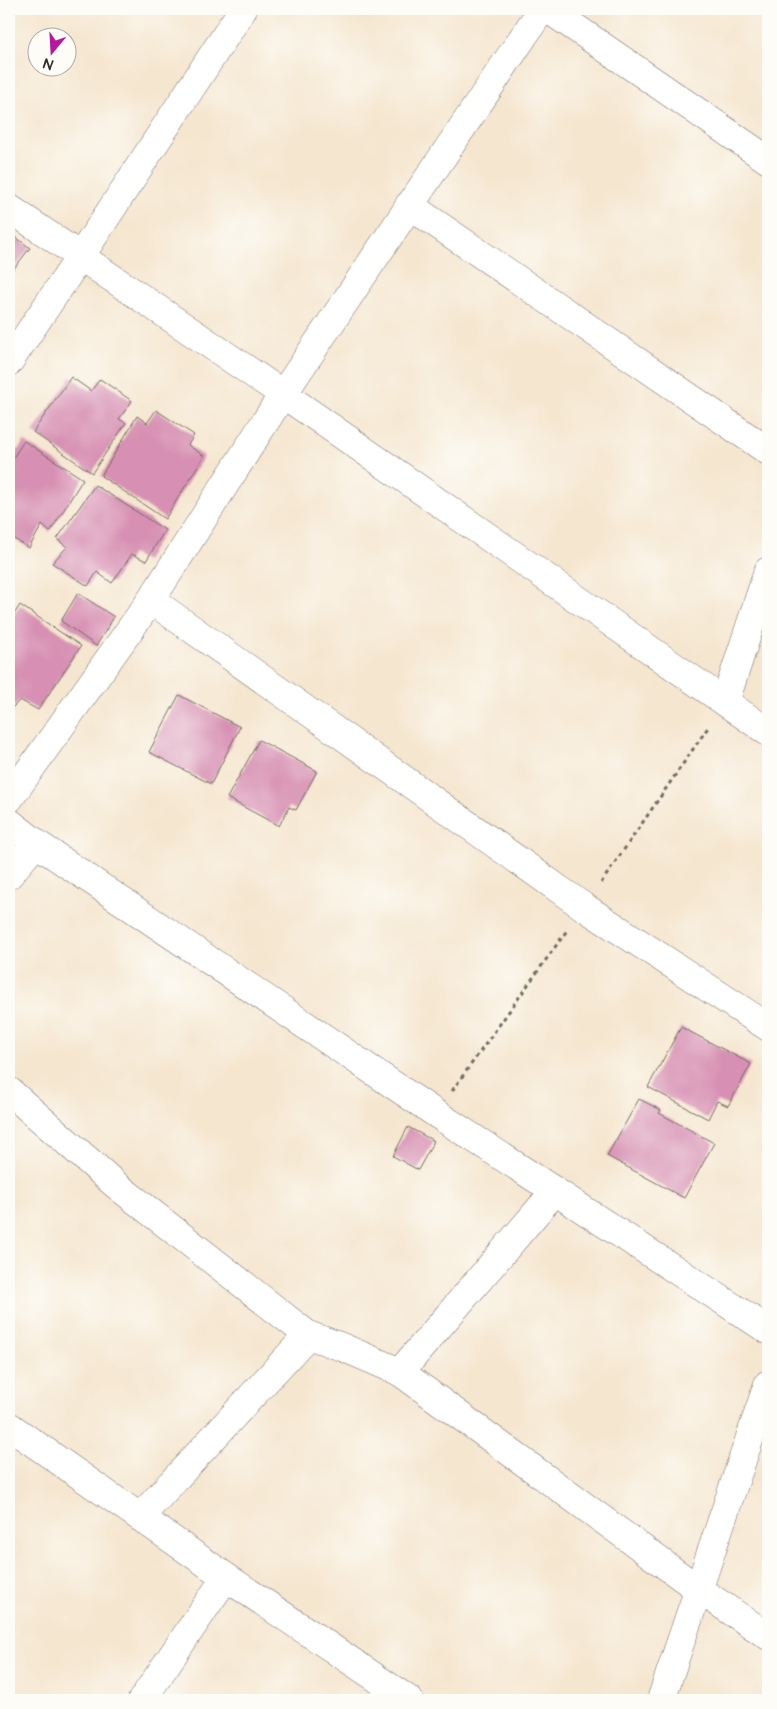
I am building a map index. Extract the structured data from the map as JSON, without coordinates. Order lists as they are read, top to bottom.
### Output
{
  "north": "bottom"
}
